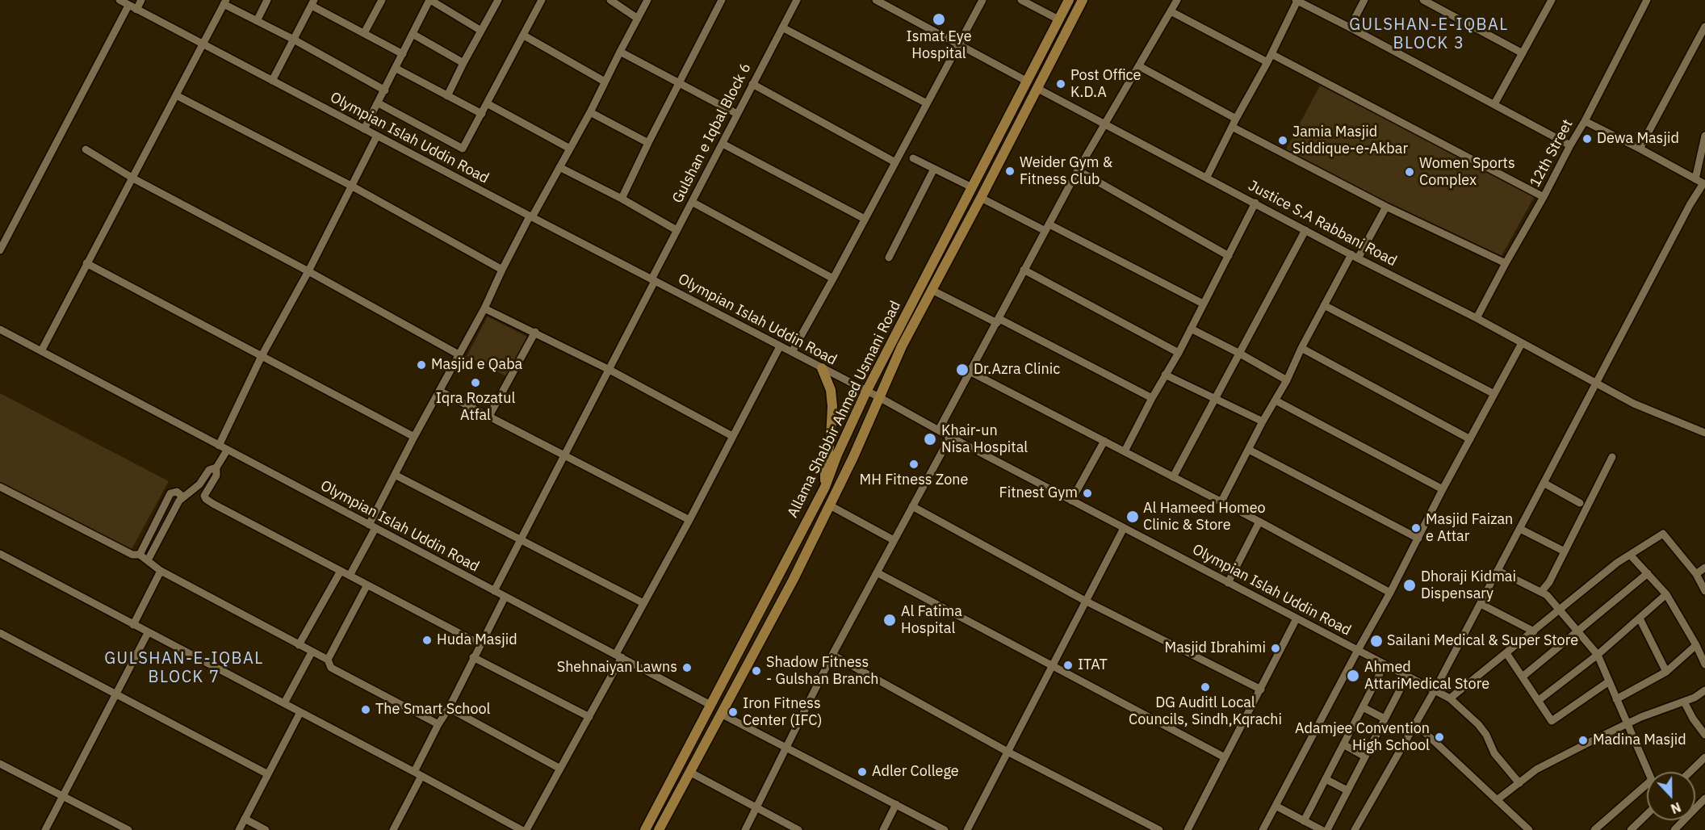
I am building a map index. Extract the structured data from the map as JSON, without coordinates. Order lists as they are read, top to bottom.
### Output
{
  "streets": {
    "main road": ["Allama Shabbir Ahmed Usmani Road"],
    "street": [
      "Gulshan e Iqbal Block 6",
      "Olympian Islah Uddin Road",
      "12th Street",
      "Justice S.A Rabbani Road"
    ]
  },
  "crossings": [
    ["Gulshan e Iqbal Block 6", "Olympian Islah Uddin Road"],
    ["Olympian Islah Uddin Road", "Allama Shabbir Ahmed Usmani Road"],
    ["12th Street", "Justice S.A Rabbani Road"],
    ["Justice S.A Rabbani Road", "Allama Shabbir Ahmed Usmani Road"]
  ],
  "districts": ["GULSHAN-E-IQBAL BLOCK 3", "GULSHAN-E-IQBAL BLOCK 7"],
  "places": [
    "Ismat Eye Hospital",
    "Post Office K.D.A",
    "Dewa Masjid",
    "Jamia Masjid Siddique-e-Akbar",
    "Weider Gym & Fitness Club",
    "Women Sports Complex",
    "Masjid e Qaba",
    "Dr.Azra Clinic",
    "Iqra Rozatul Atfal",
    "Khair-un Nisa Hospital",
    "MH Fitness Zone",
    "Fitnest Gym",
    "Al Hameed Homeo Clinic & Store",
    "Masjid Faizan e Attar",
    "Dhoraji Kidmai Dispensary",
    "Al Fatima Hospital",
    "Huda Masjid",
    "Sailani Medical & Super Store",
    "Masjid Ibrahimi",
    "ITAT",
    "Shehnaiyan Lawns",
    "Shadow Fitness - Gulshan Branch",
    "Ahmed AttariMedical Store",
    "DG Auditl Local Councils, Sindh,Kqrachi",
    "The Smart School",
    "Iron Fitness Center (IFC)",
    "Adamjee Convention High School",
    "Madina Masjid",
    "Adler College"
  ],
  "north": "bottom"
}
